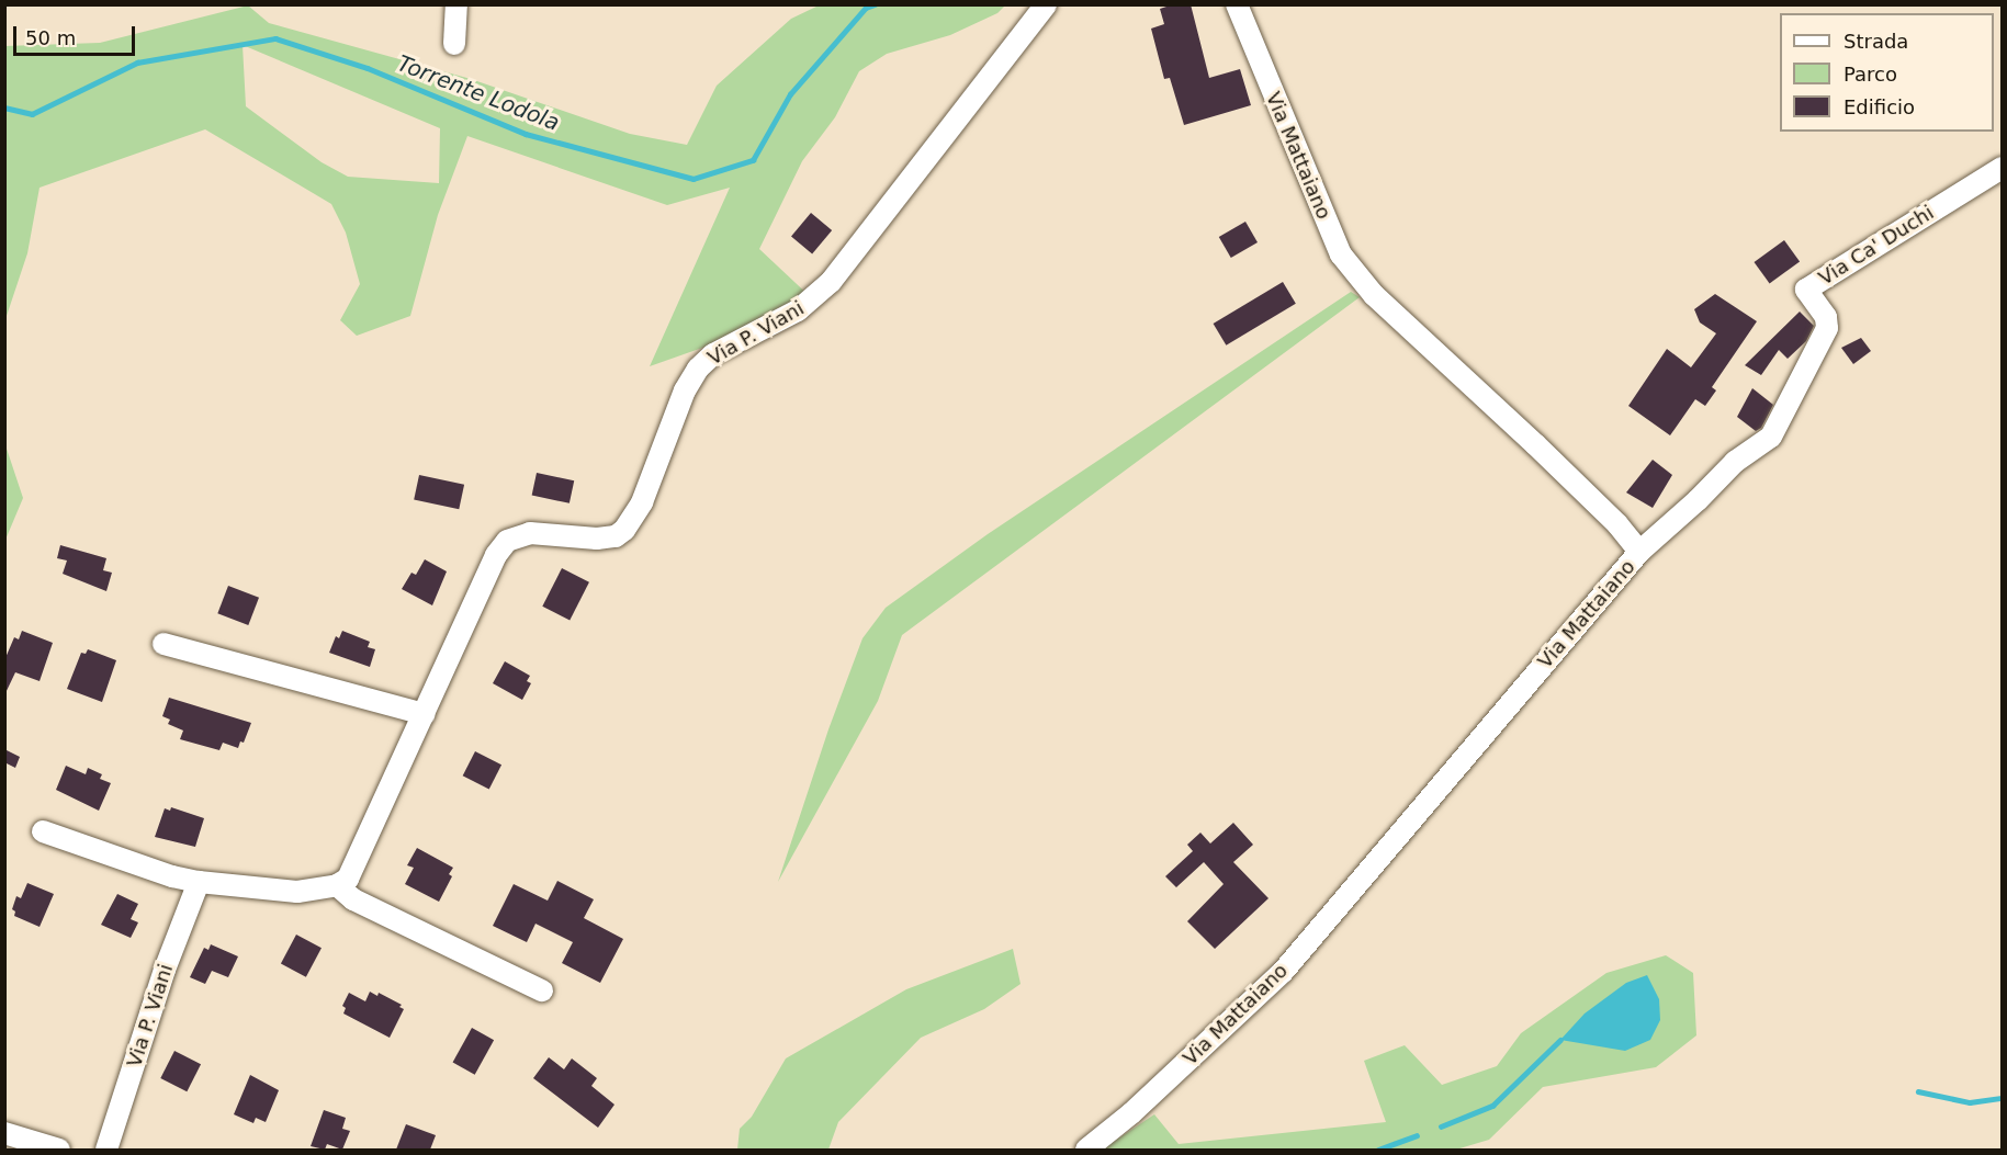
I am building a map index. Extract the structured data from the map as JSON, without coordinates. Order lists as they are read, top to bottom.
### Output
{
  "streets": {
    "street": ["Via Mattaiano", "Via Ca' Duchi", "Via P. Viani"]
  },
  "crossings": [
    ["Via Mattaiano", "Via Ca' Duchi"]
  ],
  "water": ["Torrente Lodola"],
  "legend": ["Strada", "Parco", "Edificio"],
  "scale_bar": "50 m"
}
